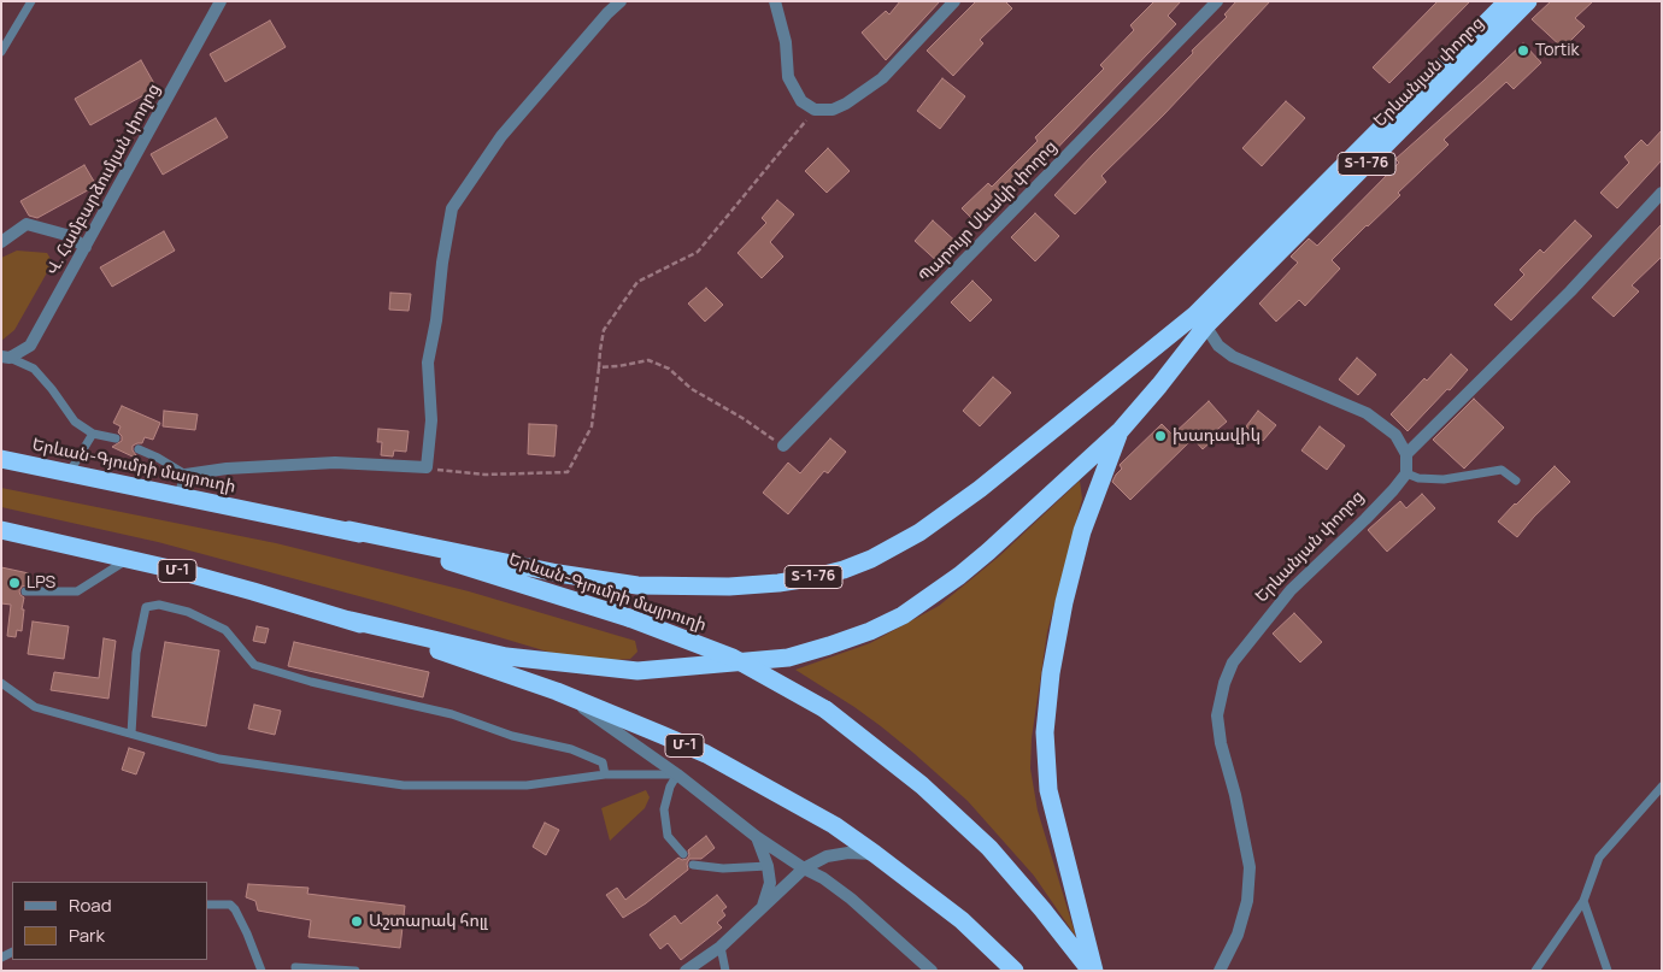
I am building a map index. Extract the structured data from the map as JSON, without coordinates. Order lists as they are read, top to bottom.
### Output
{
  "streets": {
    "highway": [
      "Երևանյան փողոց",
      "Տ-1-76",
      "Երևան-Գյումրի մայրուղի",
      "Մ-1"
    ],
    "street": ["Վ. Համբարձումյան փողոց", "Պարույր Սևակի փողոց"]
  },
  "crossings": [
    ["Երևանյան փողոց", "Տ-1-76"],
    ["Տ-1-76", "Երևան-Գյումրի մայրուղի"],
    ["Տ-1-76", "Մ-1"]
  ],
  "places": [
    "Tortik",
    "խադավիկ",
    "LPS",
    "Աշտարակ հոլլ"
  ],
  "legend": ["Road", "Park"]
}
